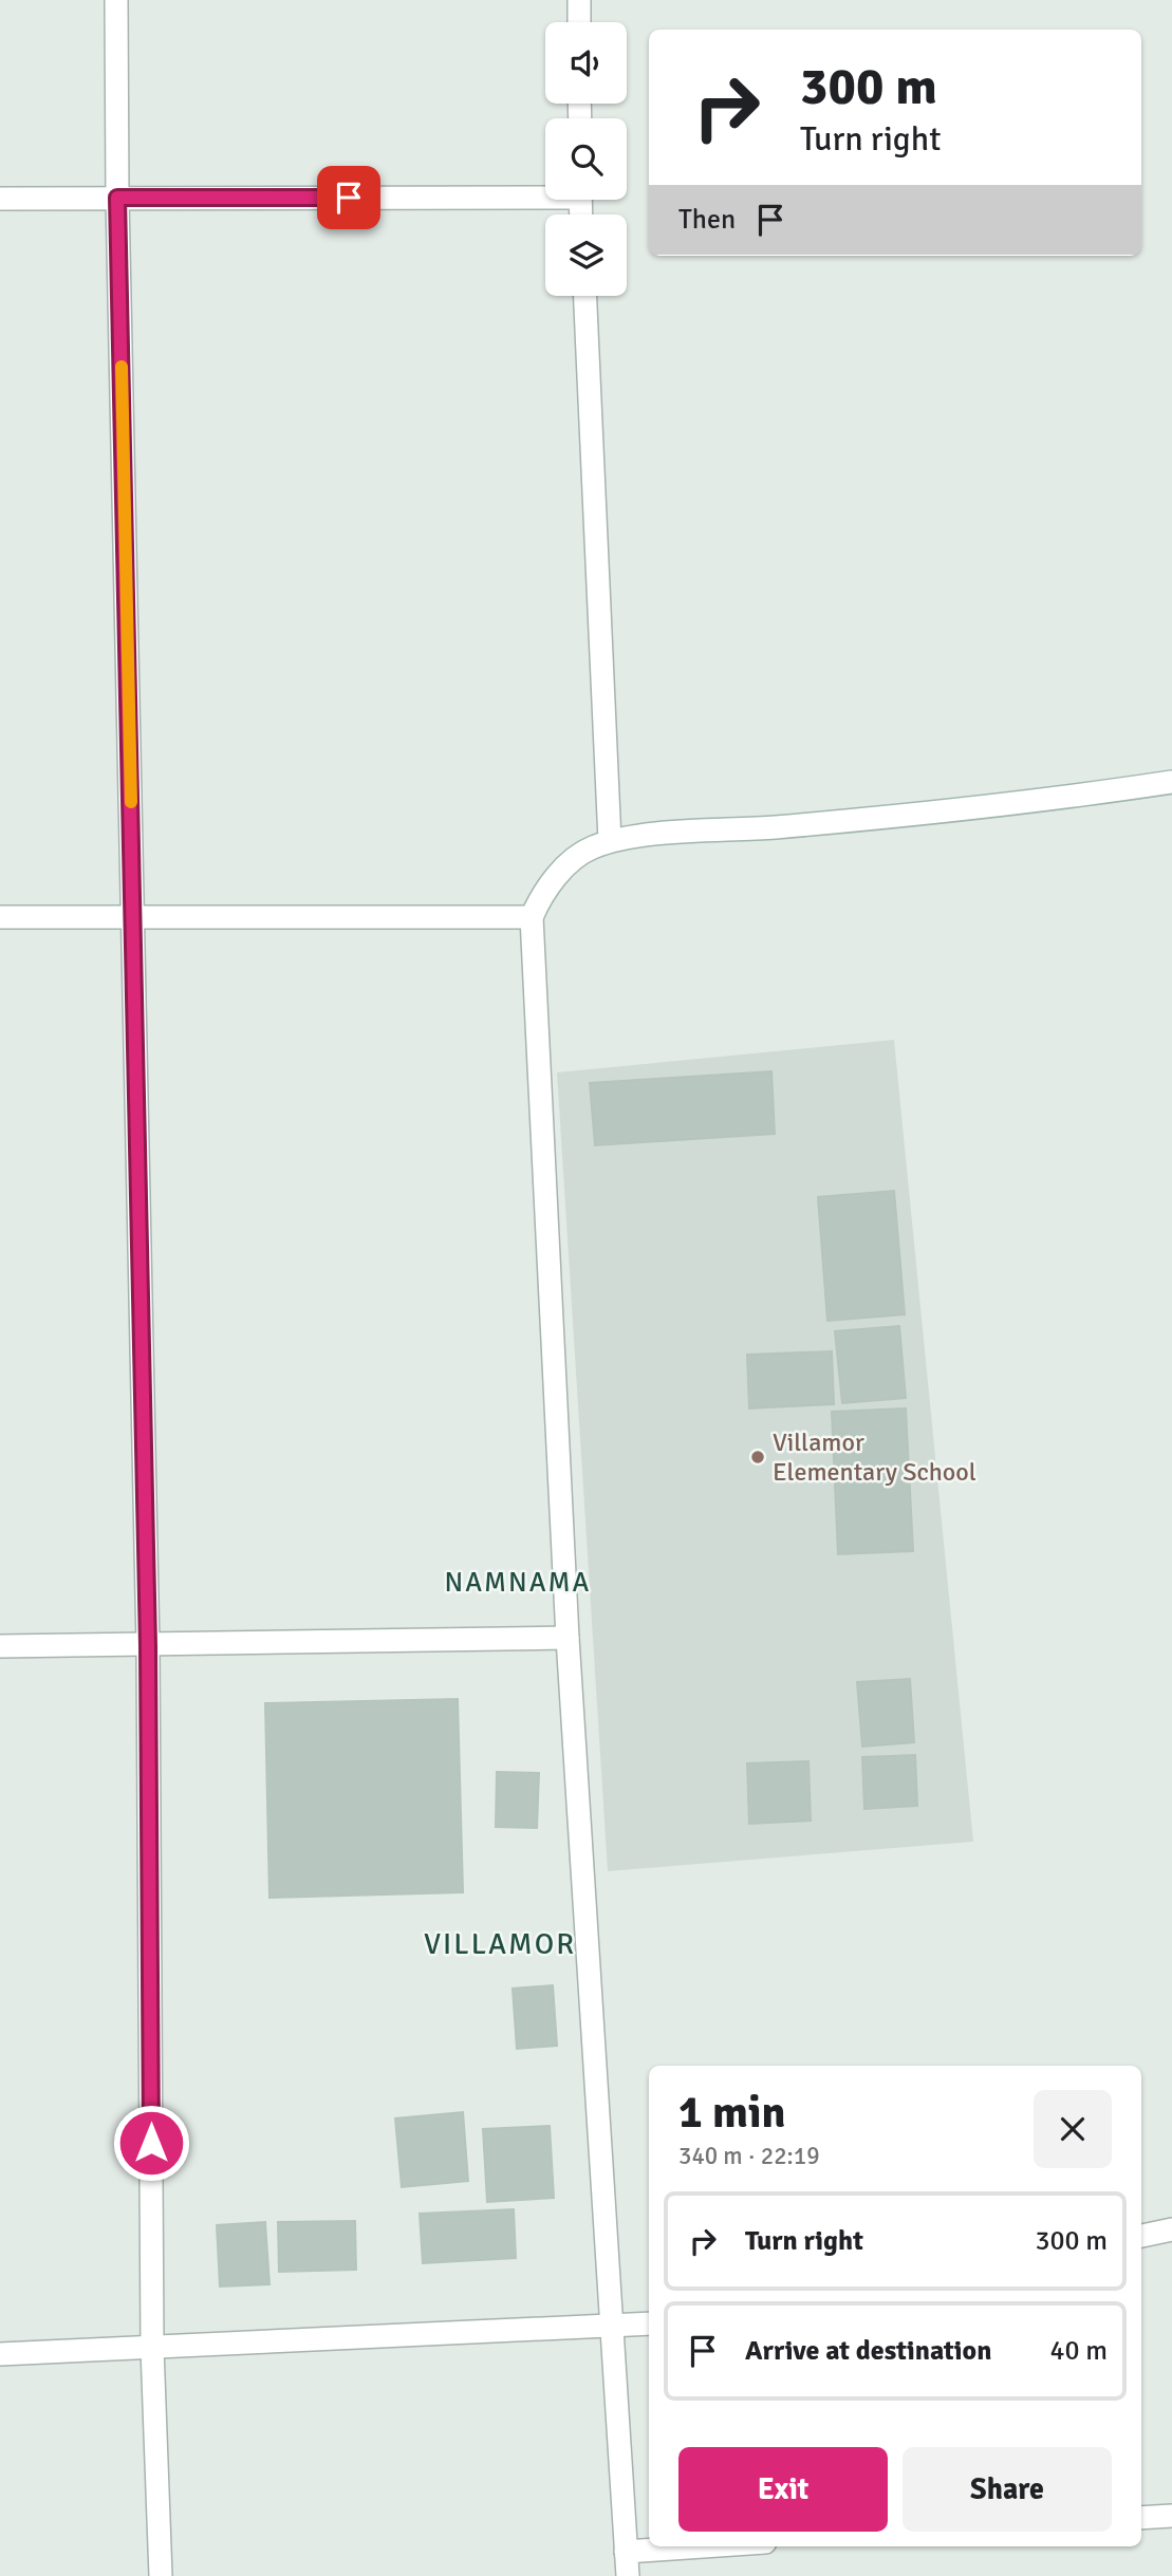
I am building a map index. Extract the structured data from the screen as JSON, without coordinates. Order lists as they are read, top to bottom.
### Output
{
  "districts": ["NAMNAMA", "VILLAMOR"],
  "places": ["Villamor Elementary School"],
  "page": {
    "turn": ["300 m", "Turn right"],
    "then": "Then",
    "heading": ["1 min", "340 m · 22:19"],
    "list": [
      {
        "name": "Turn right",
        "value": "300 m"
      },
      {
        "name": "Arrive at destination",
        "value": "40 m"
      }
    ],
    "buttons": ["Exit", "Share"]
  }
}
